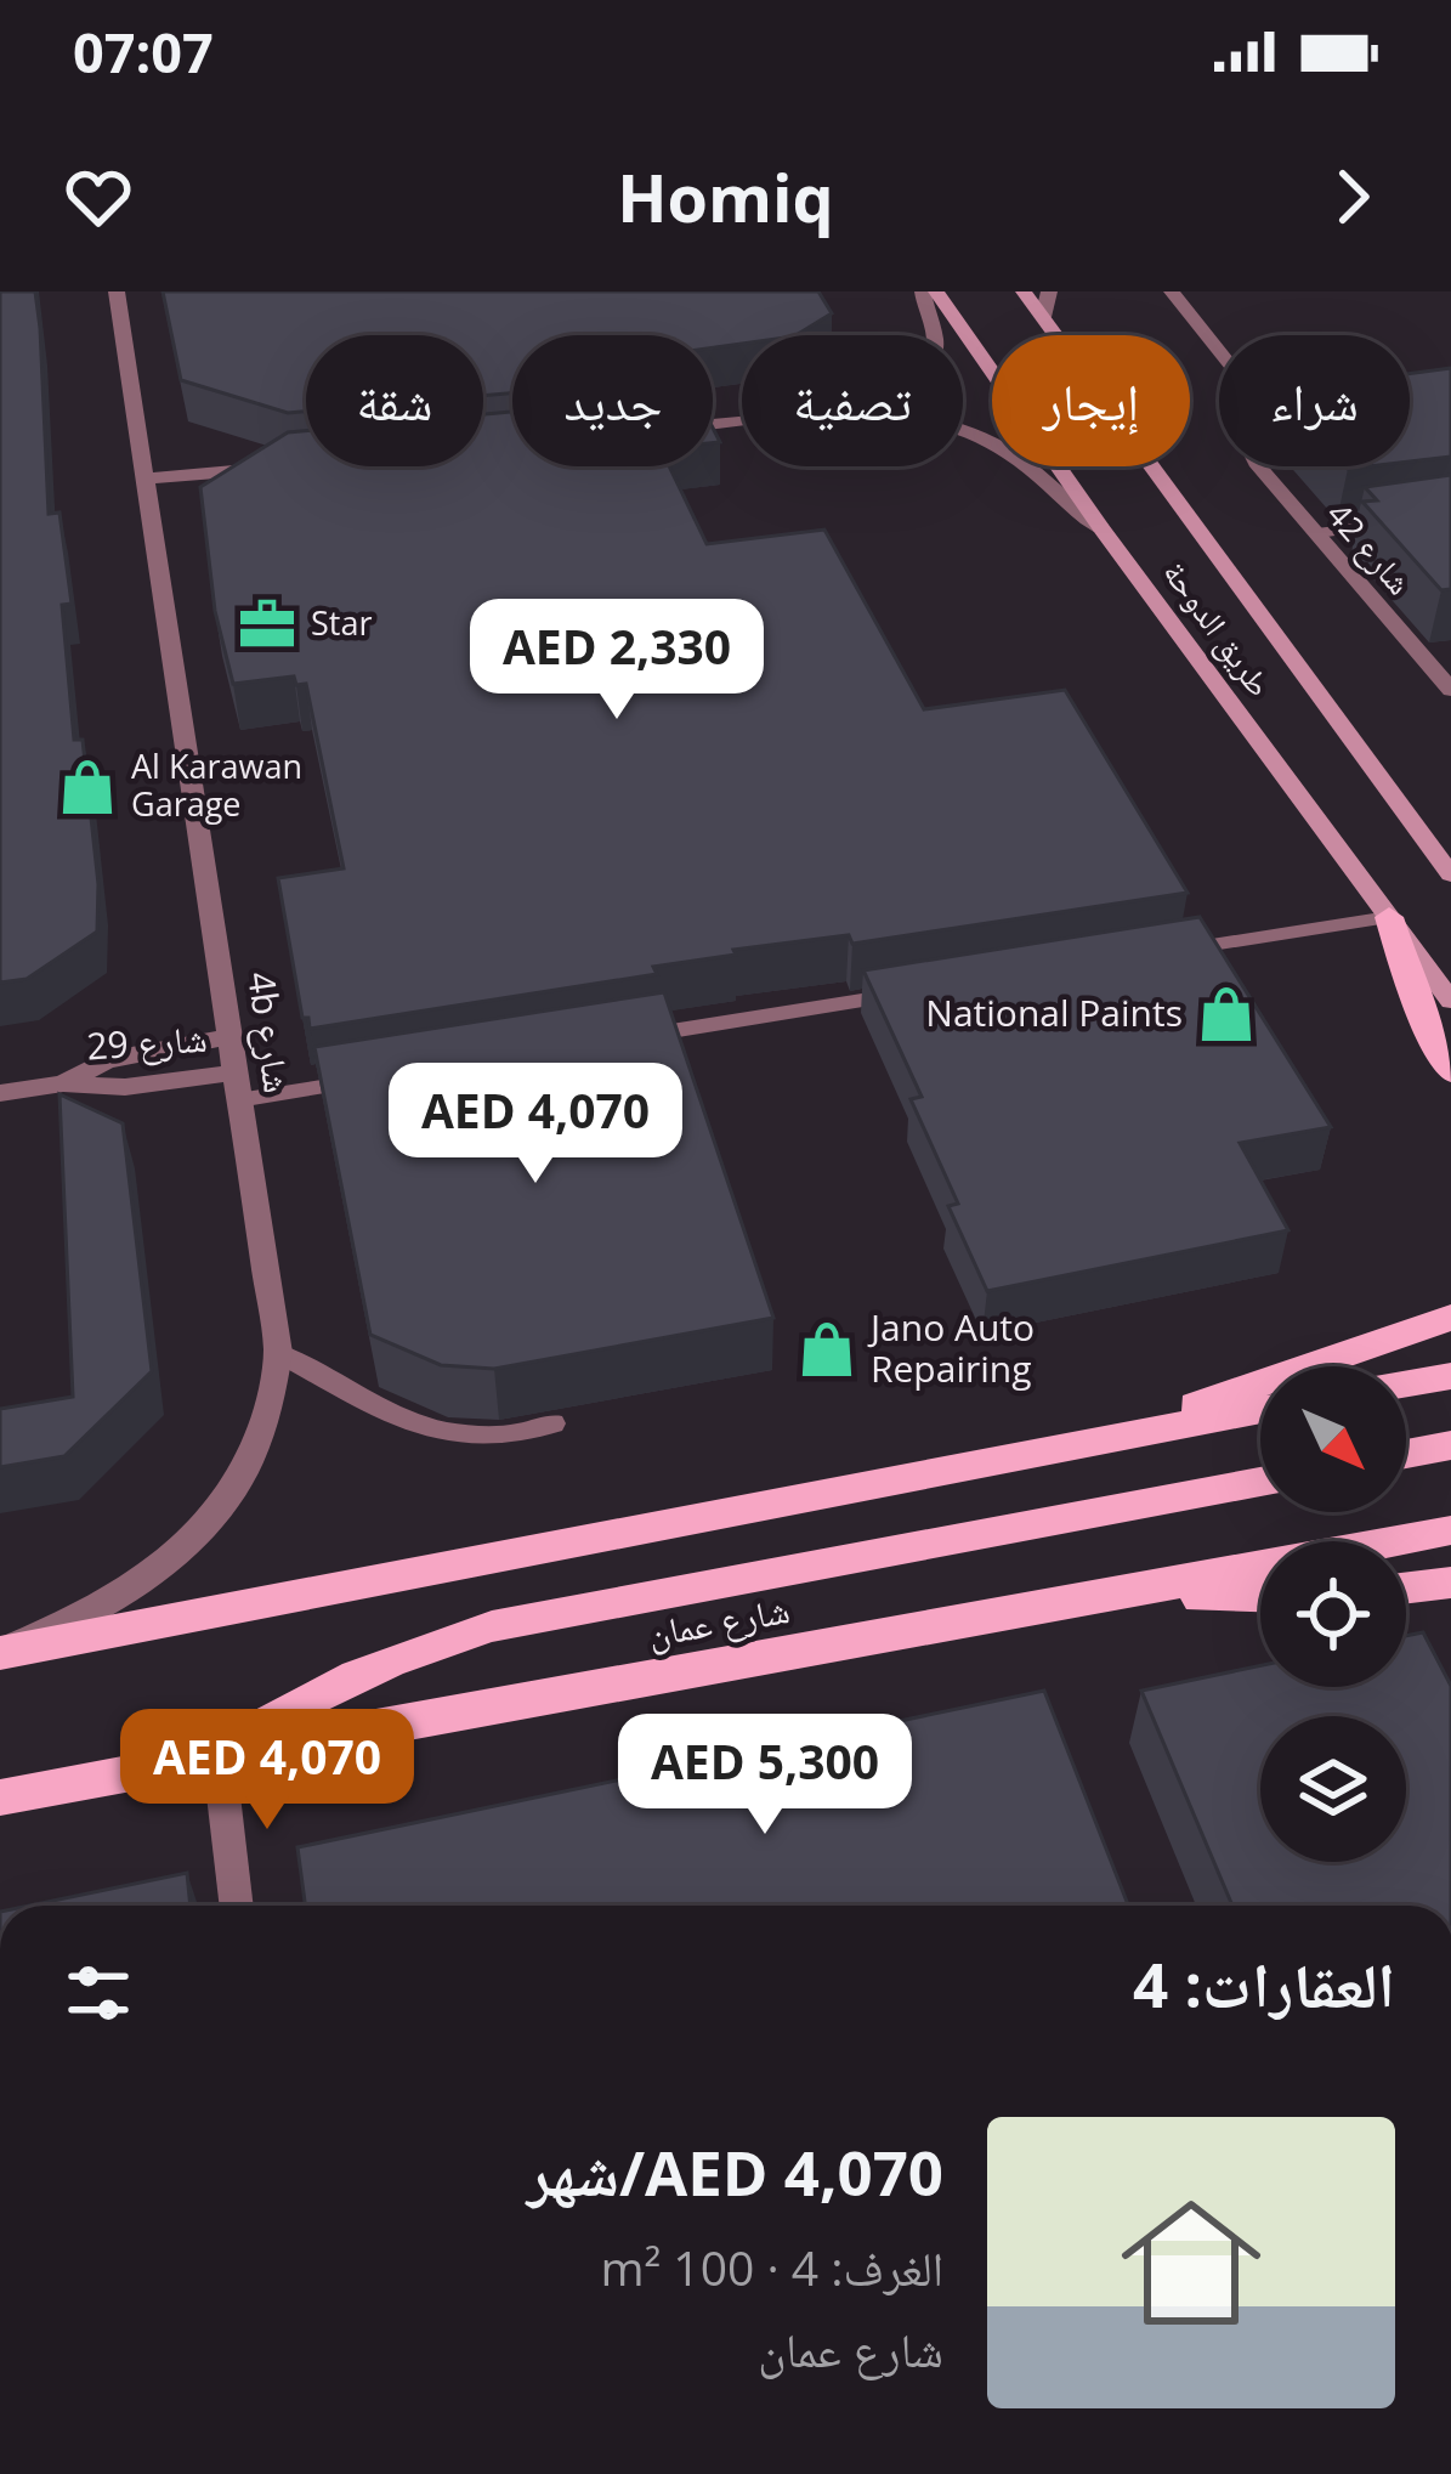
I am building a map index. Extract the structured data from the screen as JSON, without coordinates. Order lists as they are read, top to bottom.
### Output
{
  "streets": {
    "main road": ["طريق الدوحة", "شارع عمان"],
    "street": ["شارع 42", "4b شارع", "شارع 29"]
  },
  "crossings": [
    ["4b شارع", "شارع 29"]
  ],
  "places": {
    "office": ["Star"],
    "shop": ["Al Karawan Garage", "National Paints", "Jano Auto Repairing"]
  },
  "north": "bottom right",
  "page": {
    "status": "07:07",
    "header": "Homiq",
    "chip": [
      "شراء",
      "إيجار",
      "تصفية",
      "جديد",
      "شقة"
    ],
    "price": [
      "AED 2,330",
      "AED 4,070",
      "AED 4,070",
      "AED 5,300"
    ],
    "heading": "العقارات: 4",
    "list": [
      {
        "name": "AED 4,070/شهر",
        "note": "الغرف: 4 · 100 m² · شارع عمان"
      }
    ]
  }
}
